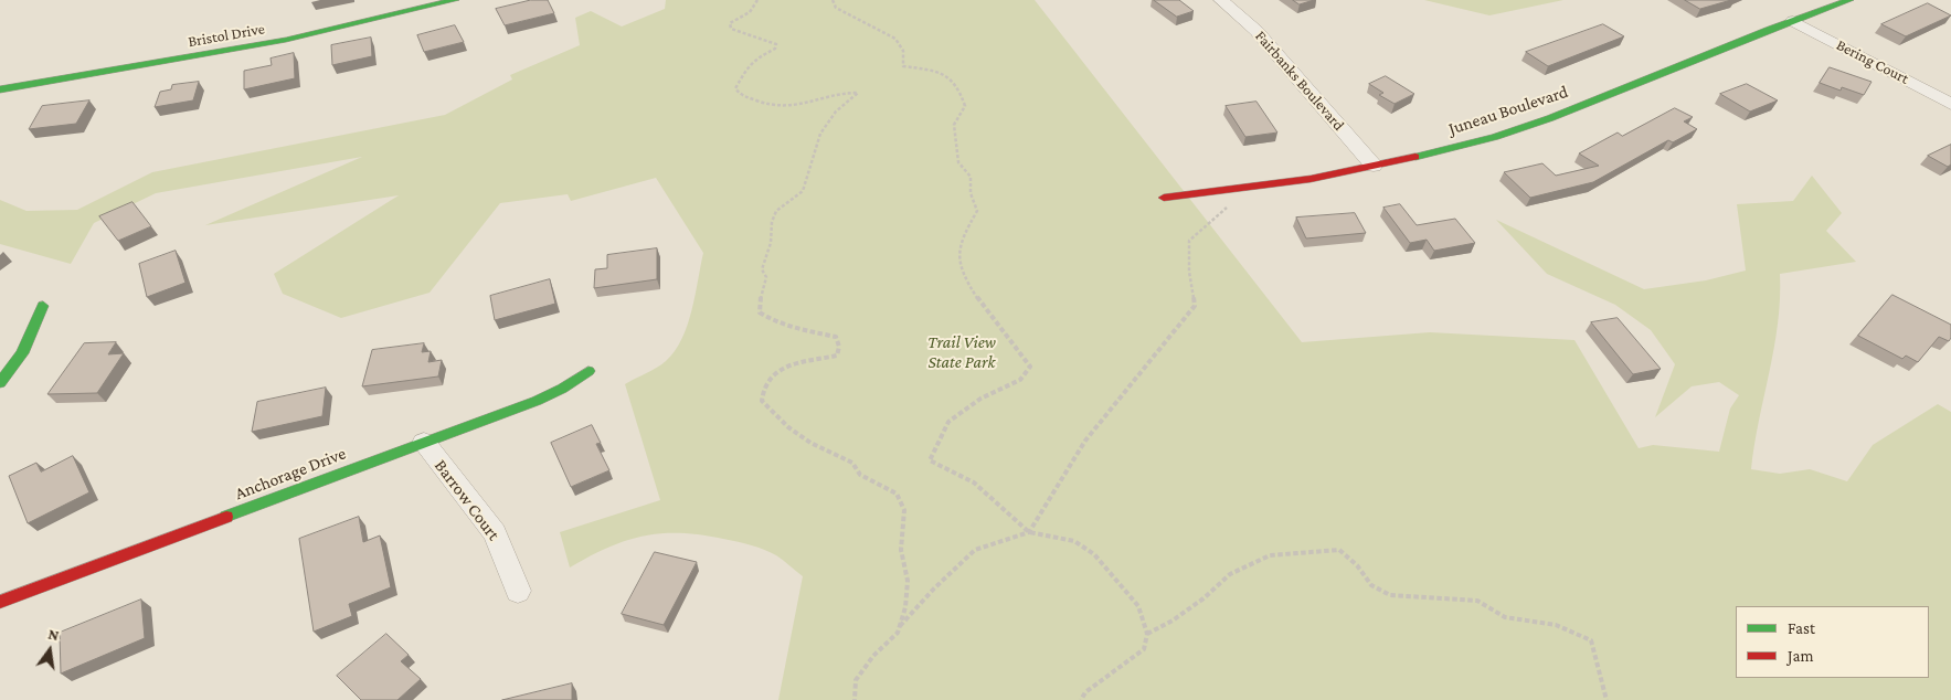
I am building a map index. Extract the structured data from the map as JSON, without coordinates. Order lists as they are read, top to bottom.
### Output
{
  "streets": {
    "street": [
      "Bristol Drive",
      "Bering Court",
      "Fairbanks Boulevard",
      "Juneau Boulevard",
      "Anchorage Drive",
      "Barrow Court"
    ]
  },
  "crossings": [
    ["Bering Court", "Juneau Boulevard"],
    ["Fairbanks Boulevard", "Juneau Boulevard"],
    ["Anchorage Drive", "Barrow Court"]
  ],
  "parks": ["Trail View State Park"],
  "legend": ["Fast", "Jam"],
  "north": "top"
}
